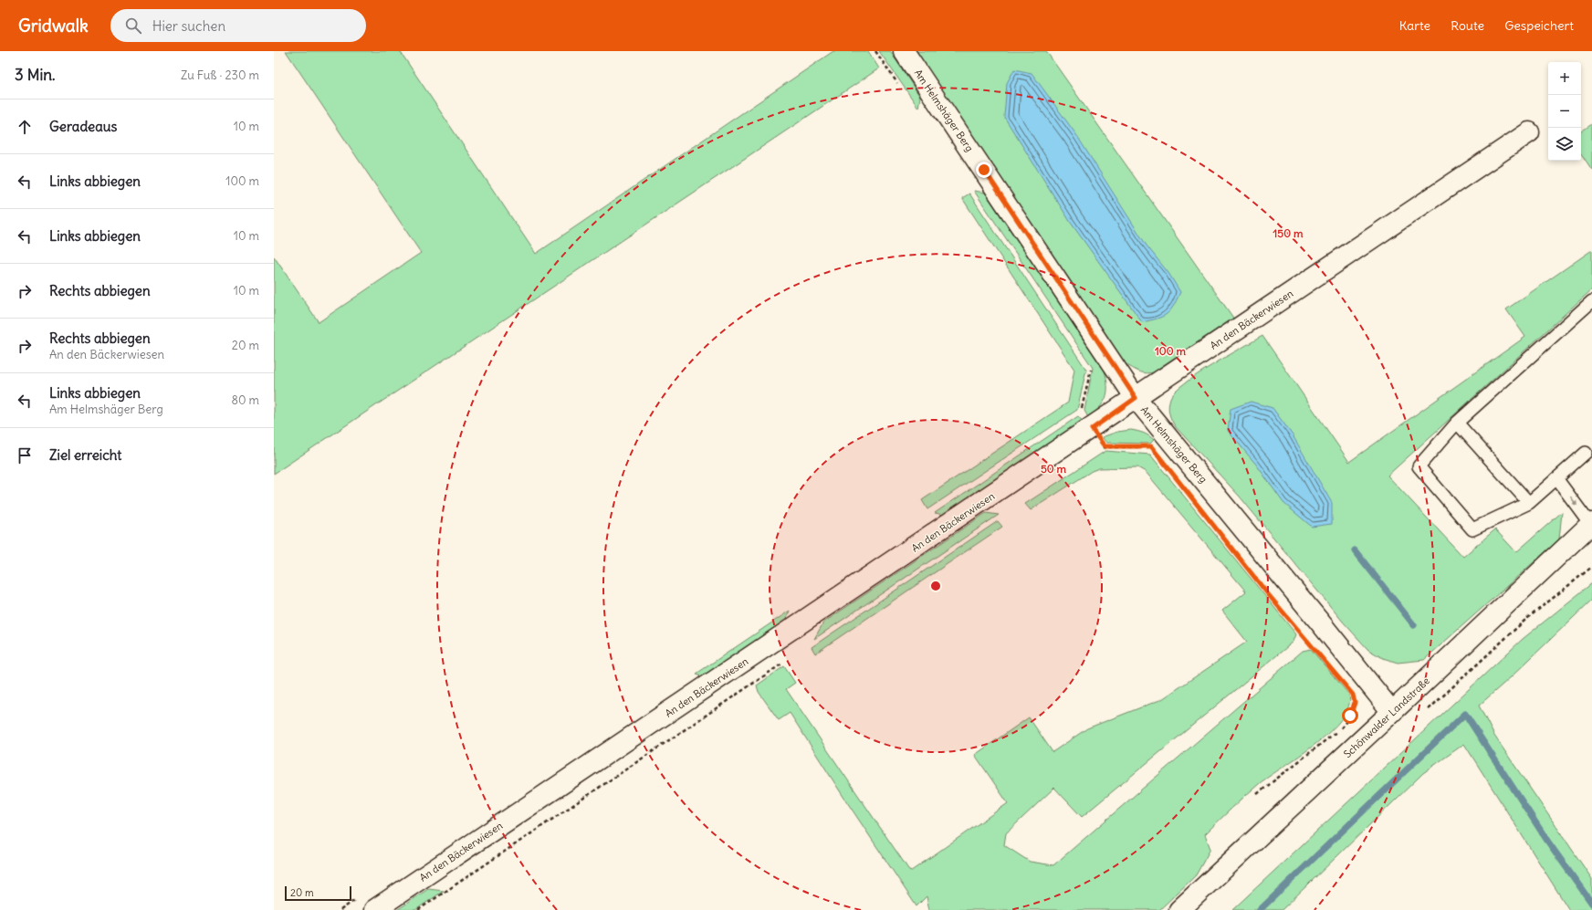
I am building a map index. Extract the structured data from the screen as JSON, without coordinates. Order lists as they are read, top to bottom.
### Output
{
  "streets": {
    "street": ["Am Helmshäger Berg", "An den Bäckerwiesen", "Schönwalder Landstraße"]
  },
  "crossings": [
    ["Am Helmshäger Berg", "An den Bäckerwiesen"],
    ["Am Helmshäger Berg", "Schönwalder Landstraße"]
  ],
  "scale_bar": "20 m",
  "page": {
    "header": "Gridwalk",
    "search": "Hier suchen",
    "nav": ["Karte", "Route", "Gespeichert"],
    "heading": ["3 Min.", "Zu Fuß · 230 m"],
    "map_buttons": ["+", "−"],
    "list": [
      ["Geradeaus", "10 m"],
      ["Links abbiegen", "100 m"],
      ["Links abbiegen", "10 m"],
      ["Rechts abbiegen", "10 m"],
      ["Rechts abbiegen", "An den Bäckerwiesen", "20 m"],
      ["Links abbiegen", "Am Helmshäger Berg", "80 m"],
      "Ziel erreicht"
    ],
    "scale": "20 m"
  },
  "rings": ["150 m", "100 m", "50 m"]
}
